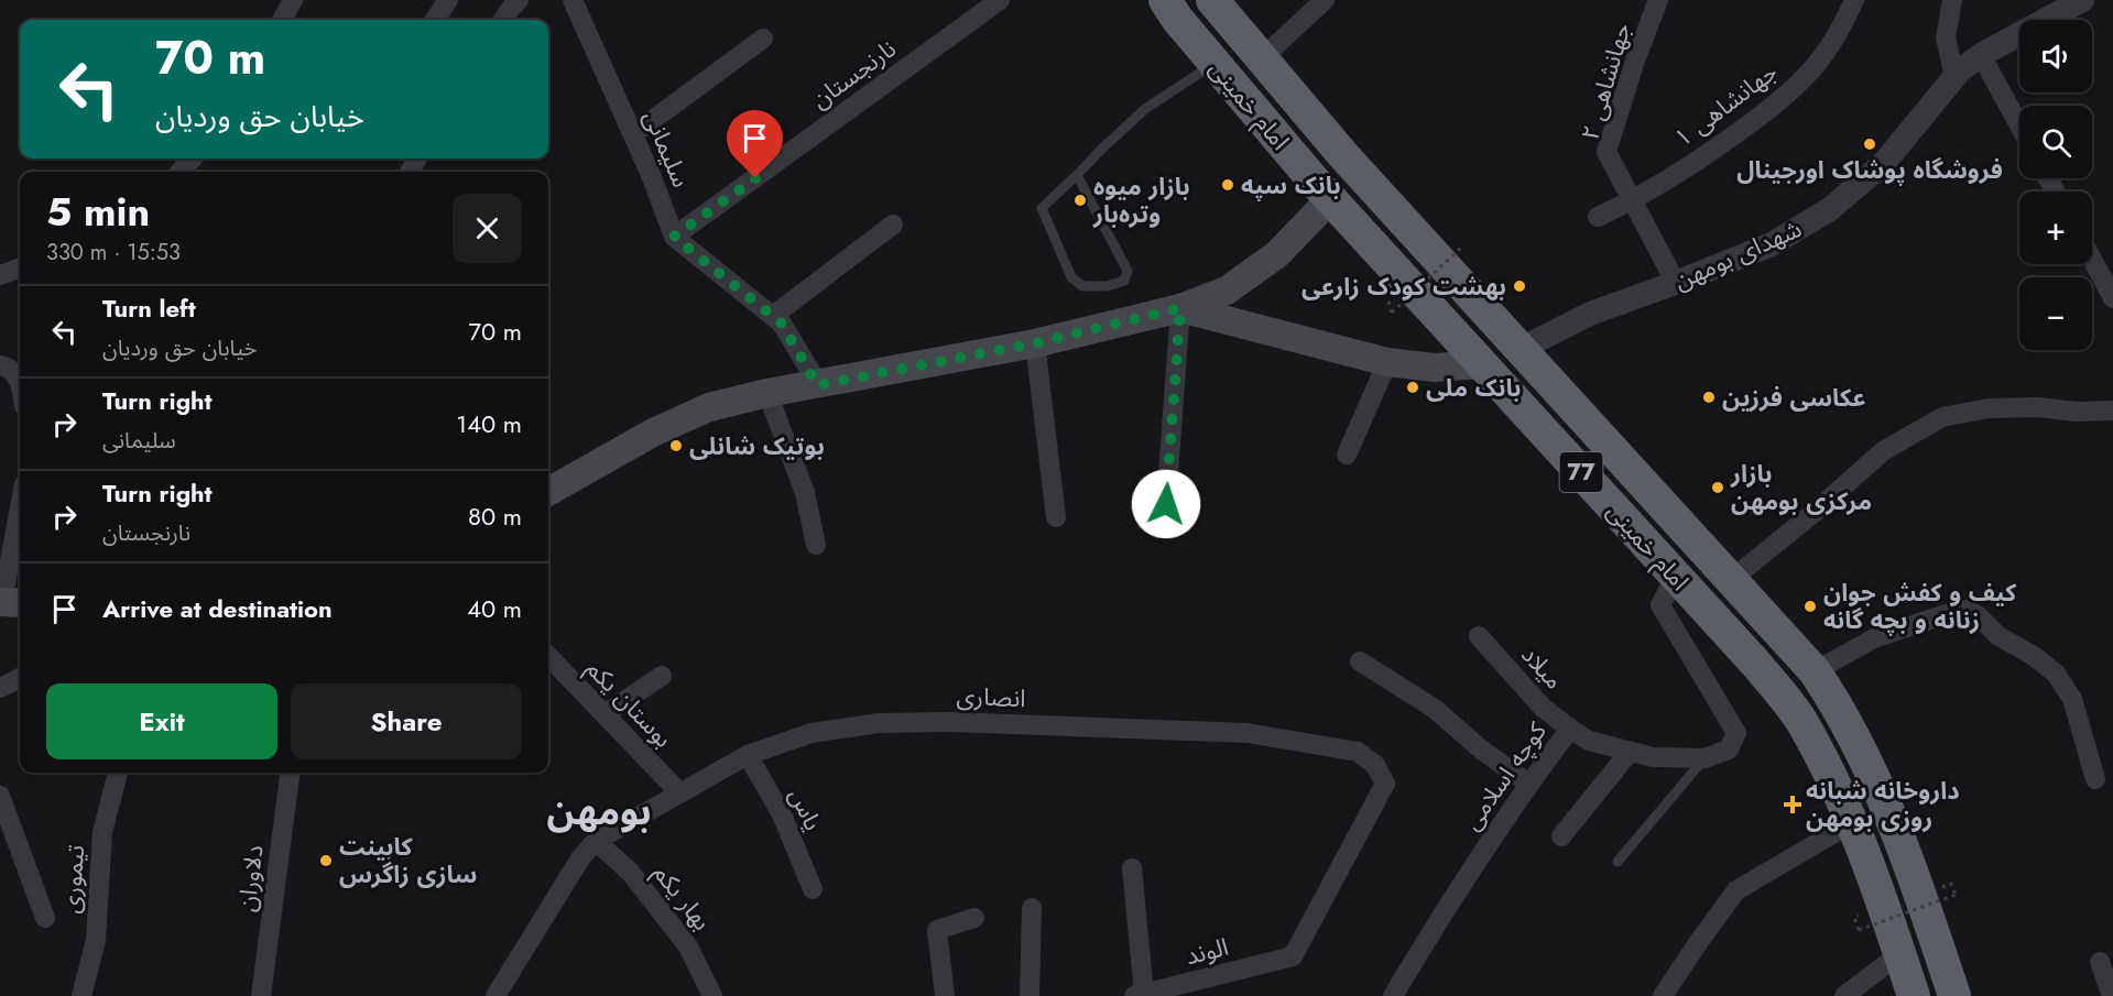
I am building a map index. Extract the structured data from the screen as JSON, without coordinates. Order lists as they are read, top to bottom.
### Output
{
  "streets": {
    "highway": ["امام خمینی", "77"],
    "street": [
      "نارنجستان",
      "جهانشاهی ۲",
      "جهانشاهی ۱",
      "سلیمانی",
      "شهدای بومهن",
      "میلاد",
      "انصاری",
      "بوستان یکم",
      "کوچه اسلامی",
      "یاس",
      "دلاوران",
      "تیموری",
      "بهار یکم",
      "الوند"
    ]
  },
  "crossings": [
    ["نارنجستان", "سلیمانی"],
    ["جهانشاهی ۲", "جهانشاهی ۱"],
    ["جهانشاهی ۲", "شهدای بومهن"],
    ["امام خمینی", "شهدای بومهن"],
    ["میلاد", "کوچه اسلامی"],
    ["انصاری", "بوستان یکم"],
    ["انصاری", "یاس"],
    ["انصاری", "بهار یکم"],
    ["انصاری", "الوند"]
  ],
  "districts": ["بومهن"],
  "places": {
    "other": [
      "فروشگاه پوشاک اورجینال",
      "بانک سپه",
      "بازار میوه وتره‌بار",
      "بهشت کودک زارعی",
      "بانک ملی",
      "عکاسی فرزین",
      "بوتیک شانلی",
      "بازار مرکزی بومهن",
      "کیف و کفش جوان زنانه و بچه گانه",
      "کابینت سازی زاگرس"
    ],
    "health": ["داروخانه شبانه روزی بومهن"]
  },
  "page": {
    "map_buttons": ["+", "−"],
    "turn": ["70 m", "خیابان حق وردیان"],
    "heading": ["5 min", "330 m · 15:53"],
    "list": [
      {
        "name": "Turn left",
        "note": "خیابان حق وردیان",
        "value": "70 m"
      },
      {
        "name": "Turn right",
        "note": "سلیمانی",
        "value": "140 m"
      },
      {
        "name": "Turn right",
        "note": "نارنجستان",
        "value": "80 m"
      },
      {
        "name": "Arrive at destination",
        "value": "40 m"
      }
    ],
    "buttons": ["Exit", "Share"]
  }
}
